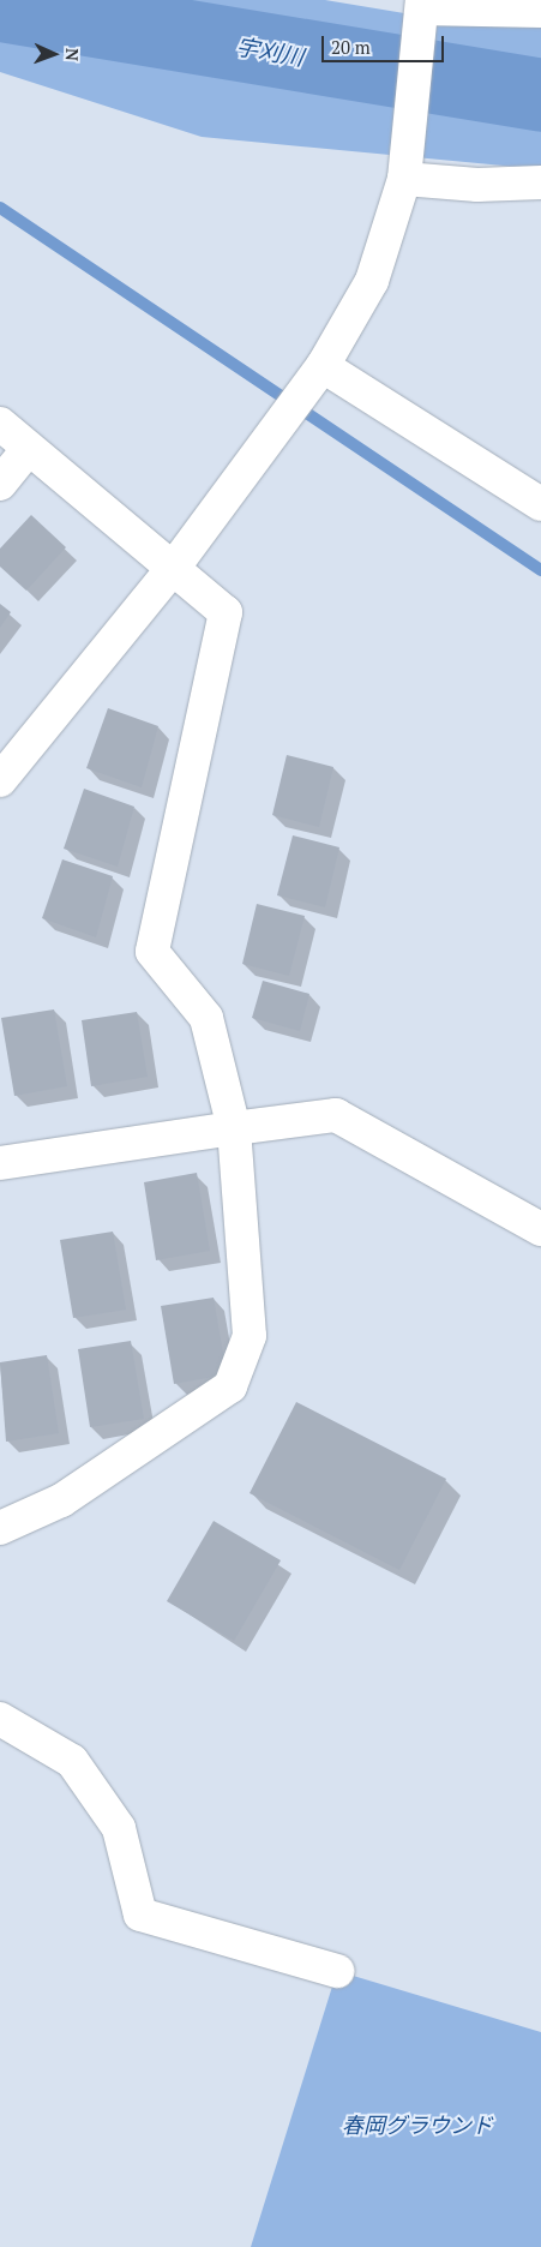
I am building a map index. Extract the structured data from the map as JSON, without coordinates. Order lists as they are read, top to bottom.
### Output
{
  "water": ["宇刈川"],
  "parks": ["春岡グラウンド"],
  "scale_bar": "20 m",
  "north": "right"
}
